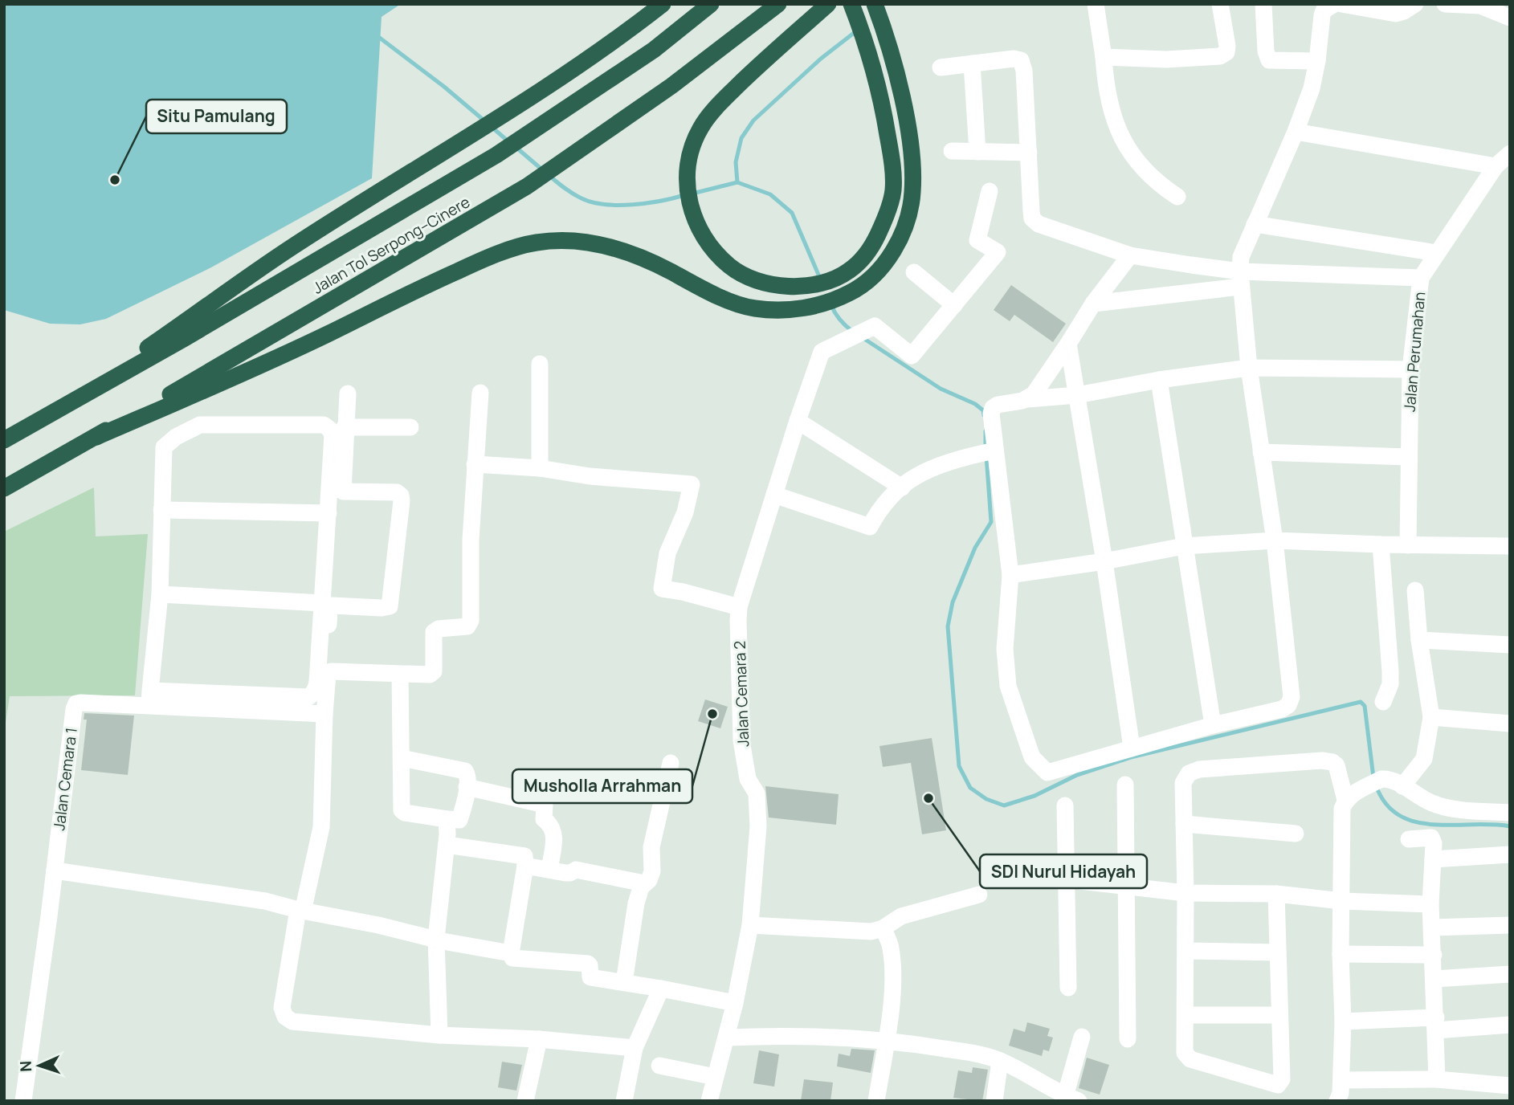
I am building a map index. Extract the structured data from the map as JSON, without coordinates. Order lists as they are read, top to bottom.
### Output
{
  "streets": {
    "highway": ["Jalan Tol Serpong–Cinere"],
    "street": ["Jalan Perumahan", "Jalan Cemara 2", "Jalan Cemara 1"]
  },
  "places": ["Situ Pamulang", "Musholla Arrahman", "SDI Nurul Hidayah"],
  "north": "left"
}
